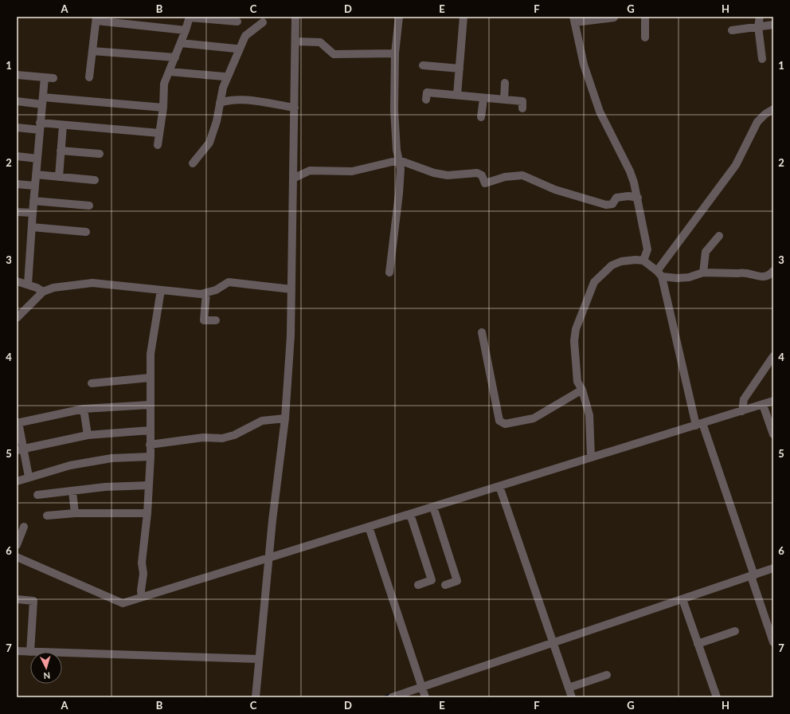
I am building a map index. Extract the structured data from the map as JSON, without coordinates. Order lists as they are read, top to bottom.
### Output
{
  "north": "bottom",
  "grid": {
    "columns": [
      "A",
      "B",
      "C",
      "D",
      "E",
      "F",
      "G",
      "H"
    ],
    "rows": [
      "1",
      "2",
      "3",
      "4",
      "5",
      "6",
      "7"
    ]
  }
}
